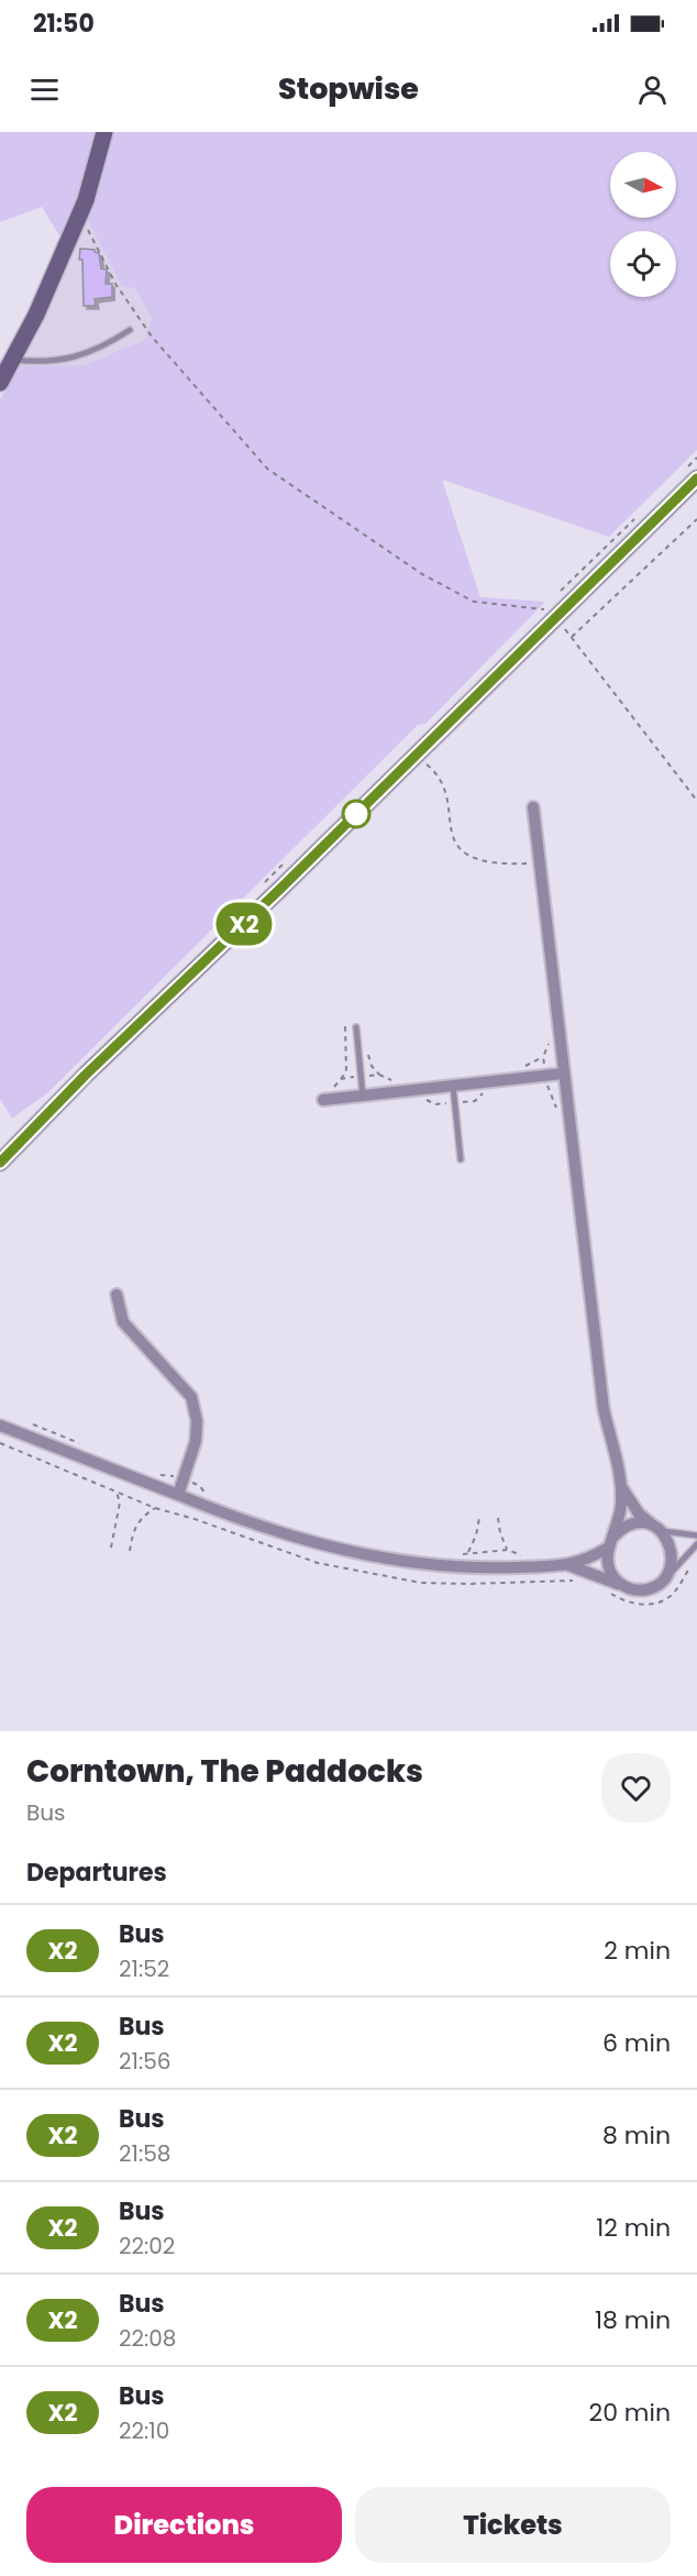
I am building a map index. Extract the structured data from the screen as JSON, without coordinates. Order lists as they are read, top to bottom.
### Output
{
  "lines": ["bus line X2"],
  "north": "right",
  "page": {
    "status": "21:50",
    "header": "Stopwise",
    "on_map": "X2",
    "heading": [
      ["Corntown, The Paddocks", "Bus"],
      "Departures"
    ],
    "list": [
      {
        "mark": "X2",
        "name": "Bus",
        "note": "21:52",
        "value": "2 min"
      },
      {
        "mark": "X2",
        "name": "Bus",
        "note": "21:56",
        "value": "6 min"
      },
      {
        "mark": "X2",
        "name": "Bus",
        "note": "21:58",
        "value": "8 min"
      },
      {
        "mark": "X2",
        "name": "Bus",
        "note": "22:02",
        "value": "12 min"
      },
      {
        "mark": "X2",
        "name": "Bus",
        "note": "22:08",
        "value": "18 min"
      },
      {
        "mark": "X2",
        "name": "Bus",
        "note": "22:10",
        "value": "20 min"
      }
    ],
    "buttons": ["Directions", "Tickets"]
  }
}
